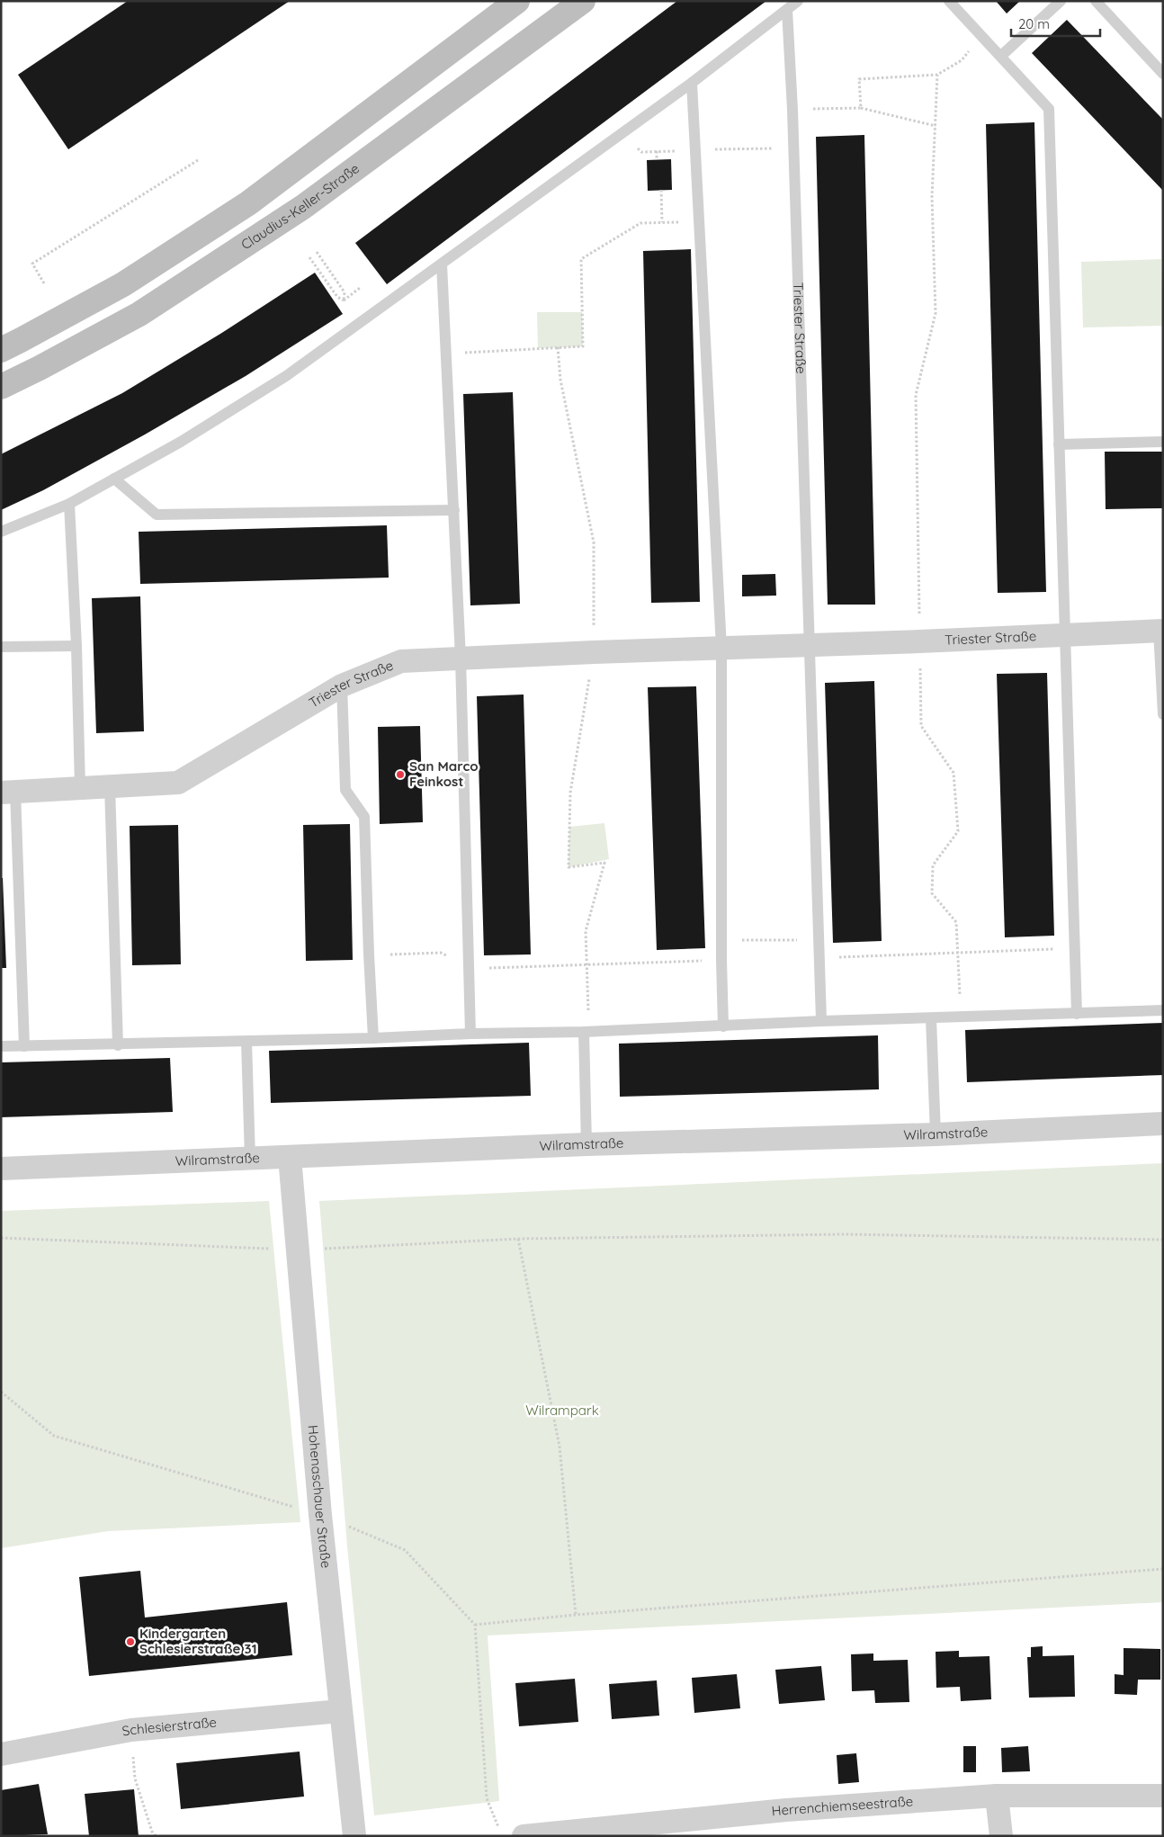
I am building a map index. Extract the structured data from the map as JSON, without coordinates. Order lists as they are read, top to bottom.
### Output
{
  "streets": {
    "main road": ["Claudius-Keller-Straße"],
    "street": [
      "Triester Straße",
      "Wilramstraße",
      "Hohenaschauer Straße",
      "Schlesierstraße",
      "Herrenchiemseestraße"
    ]
  },
  "crossings": [
    ["Wilramstraße", "Hohenaschauer Straße"],
    ["Hohenaschauer Straße", "Schlesierstraße"]
  ],
  "parks": ["Wilrampark"],
  "places": ["San Marco Feinkost", "Kindergarten Schlesierstraße 31"],
  "scale_bar": "20 m"
}
